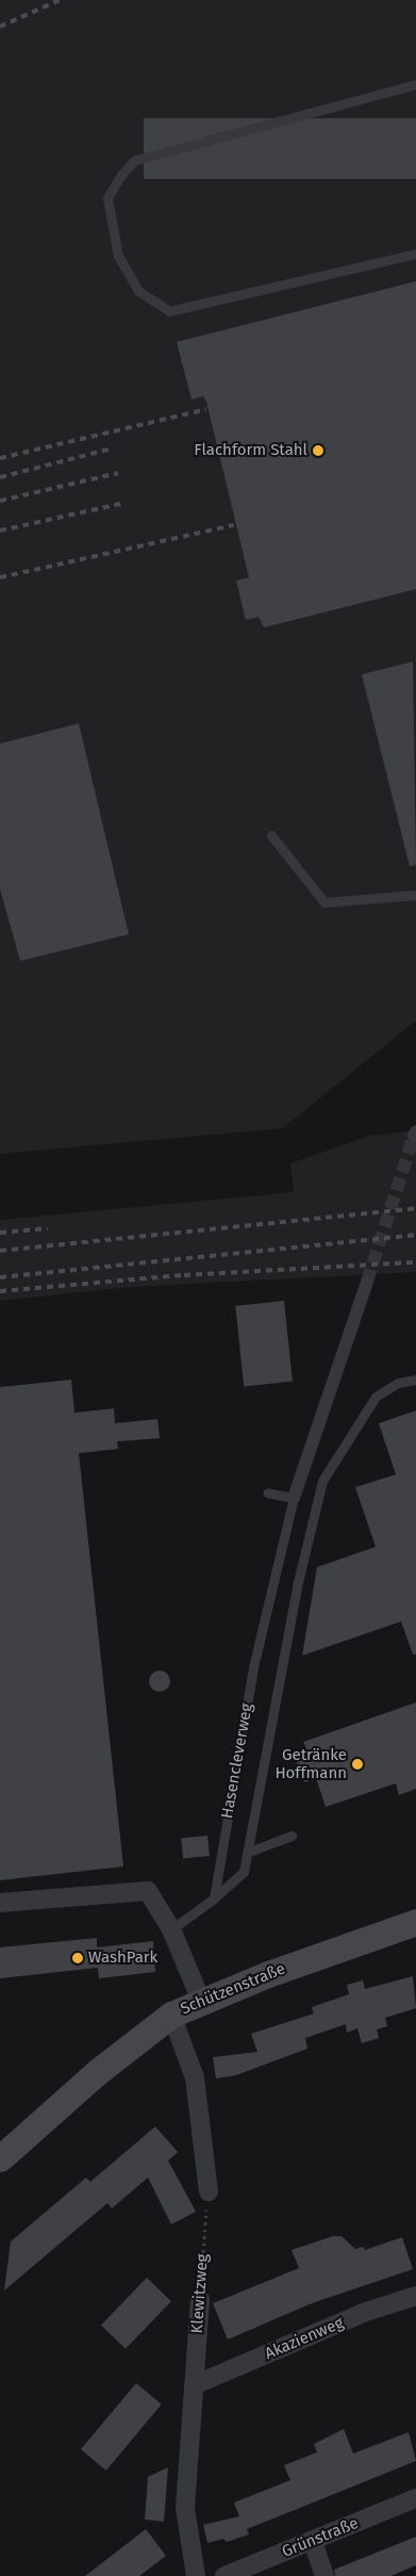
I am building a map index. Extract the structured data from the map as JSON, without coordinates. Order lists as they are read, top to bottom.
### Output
{
  "streets": {
    "main road": ["Schützenstraße"],
    "street": [
      "Hasencleverweg",
      "Klewitzweg",
      "Akazienweg",
      "Grünstraße"
    ]
  },
  "crossings": [
    ["Klewitzweg", "Akazienweg"]
  ],
  "places": ["Flachform Stahl", "Getränke Hoffmann", "WashPark"]
}
